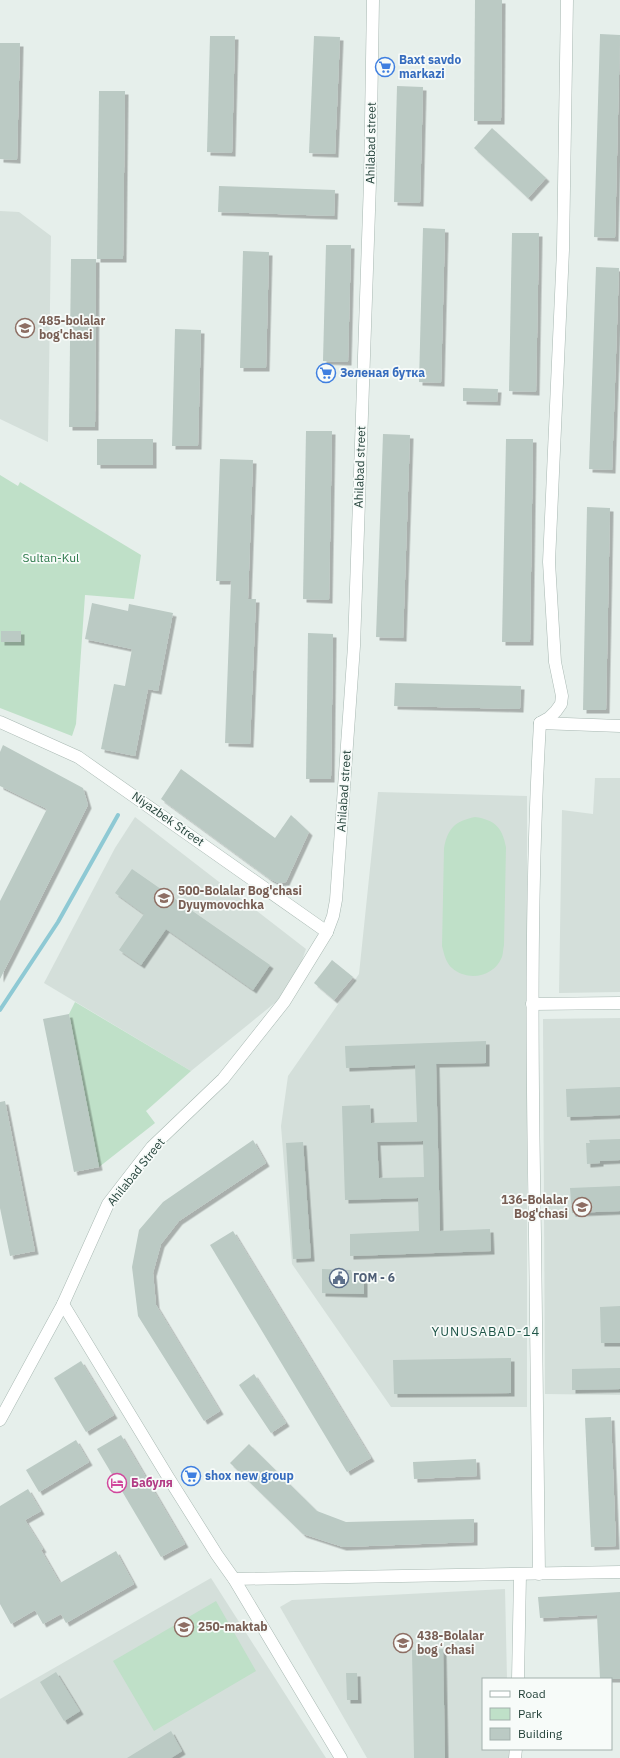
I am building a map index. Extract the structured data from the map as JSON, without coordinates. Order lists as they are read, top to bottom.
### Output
{
  "streets": {
    "street": ["Ahilabad street", "Niyazbek Street", "Ahilabad Street"]
  },
  "crossings": [
    ["Ahilabad street", "Niyazbek Street"],
    ["Ahilabad street", "Ahilabad Street"],
    ["Niyazbek Street", "Ahilabad Street"]
  ],
  "districts": ["YUNUSABAD-14"],
  "parks": ["Sultan-Kul"],
  "places": {
    "supermarket": ["Baxt savdo markazi", "Зеленая бутка", "shox new group"],
    "school or university": [
      "485-bolalar bog'chasi",
      "500-Bolalar Bog'chasi Dyuymovochka",
      "136-Bolalar Bog'chasi",
      "250-maktab",
      "438-Bolalar bogʻchasi"
    ],
    "public building": ["ГОМ - 6"],
    "hotel": ["Бабуля"]
  },
  "legend": ["Road", "Park", "Building"]
}
